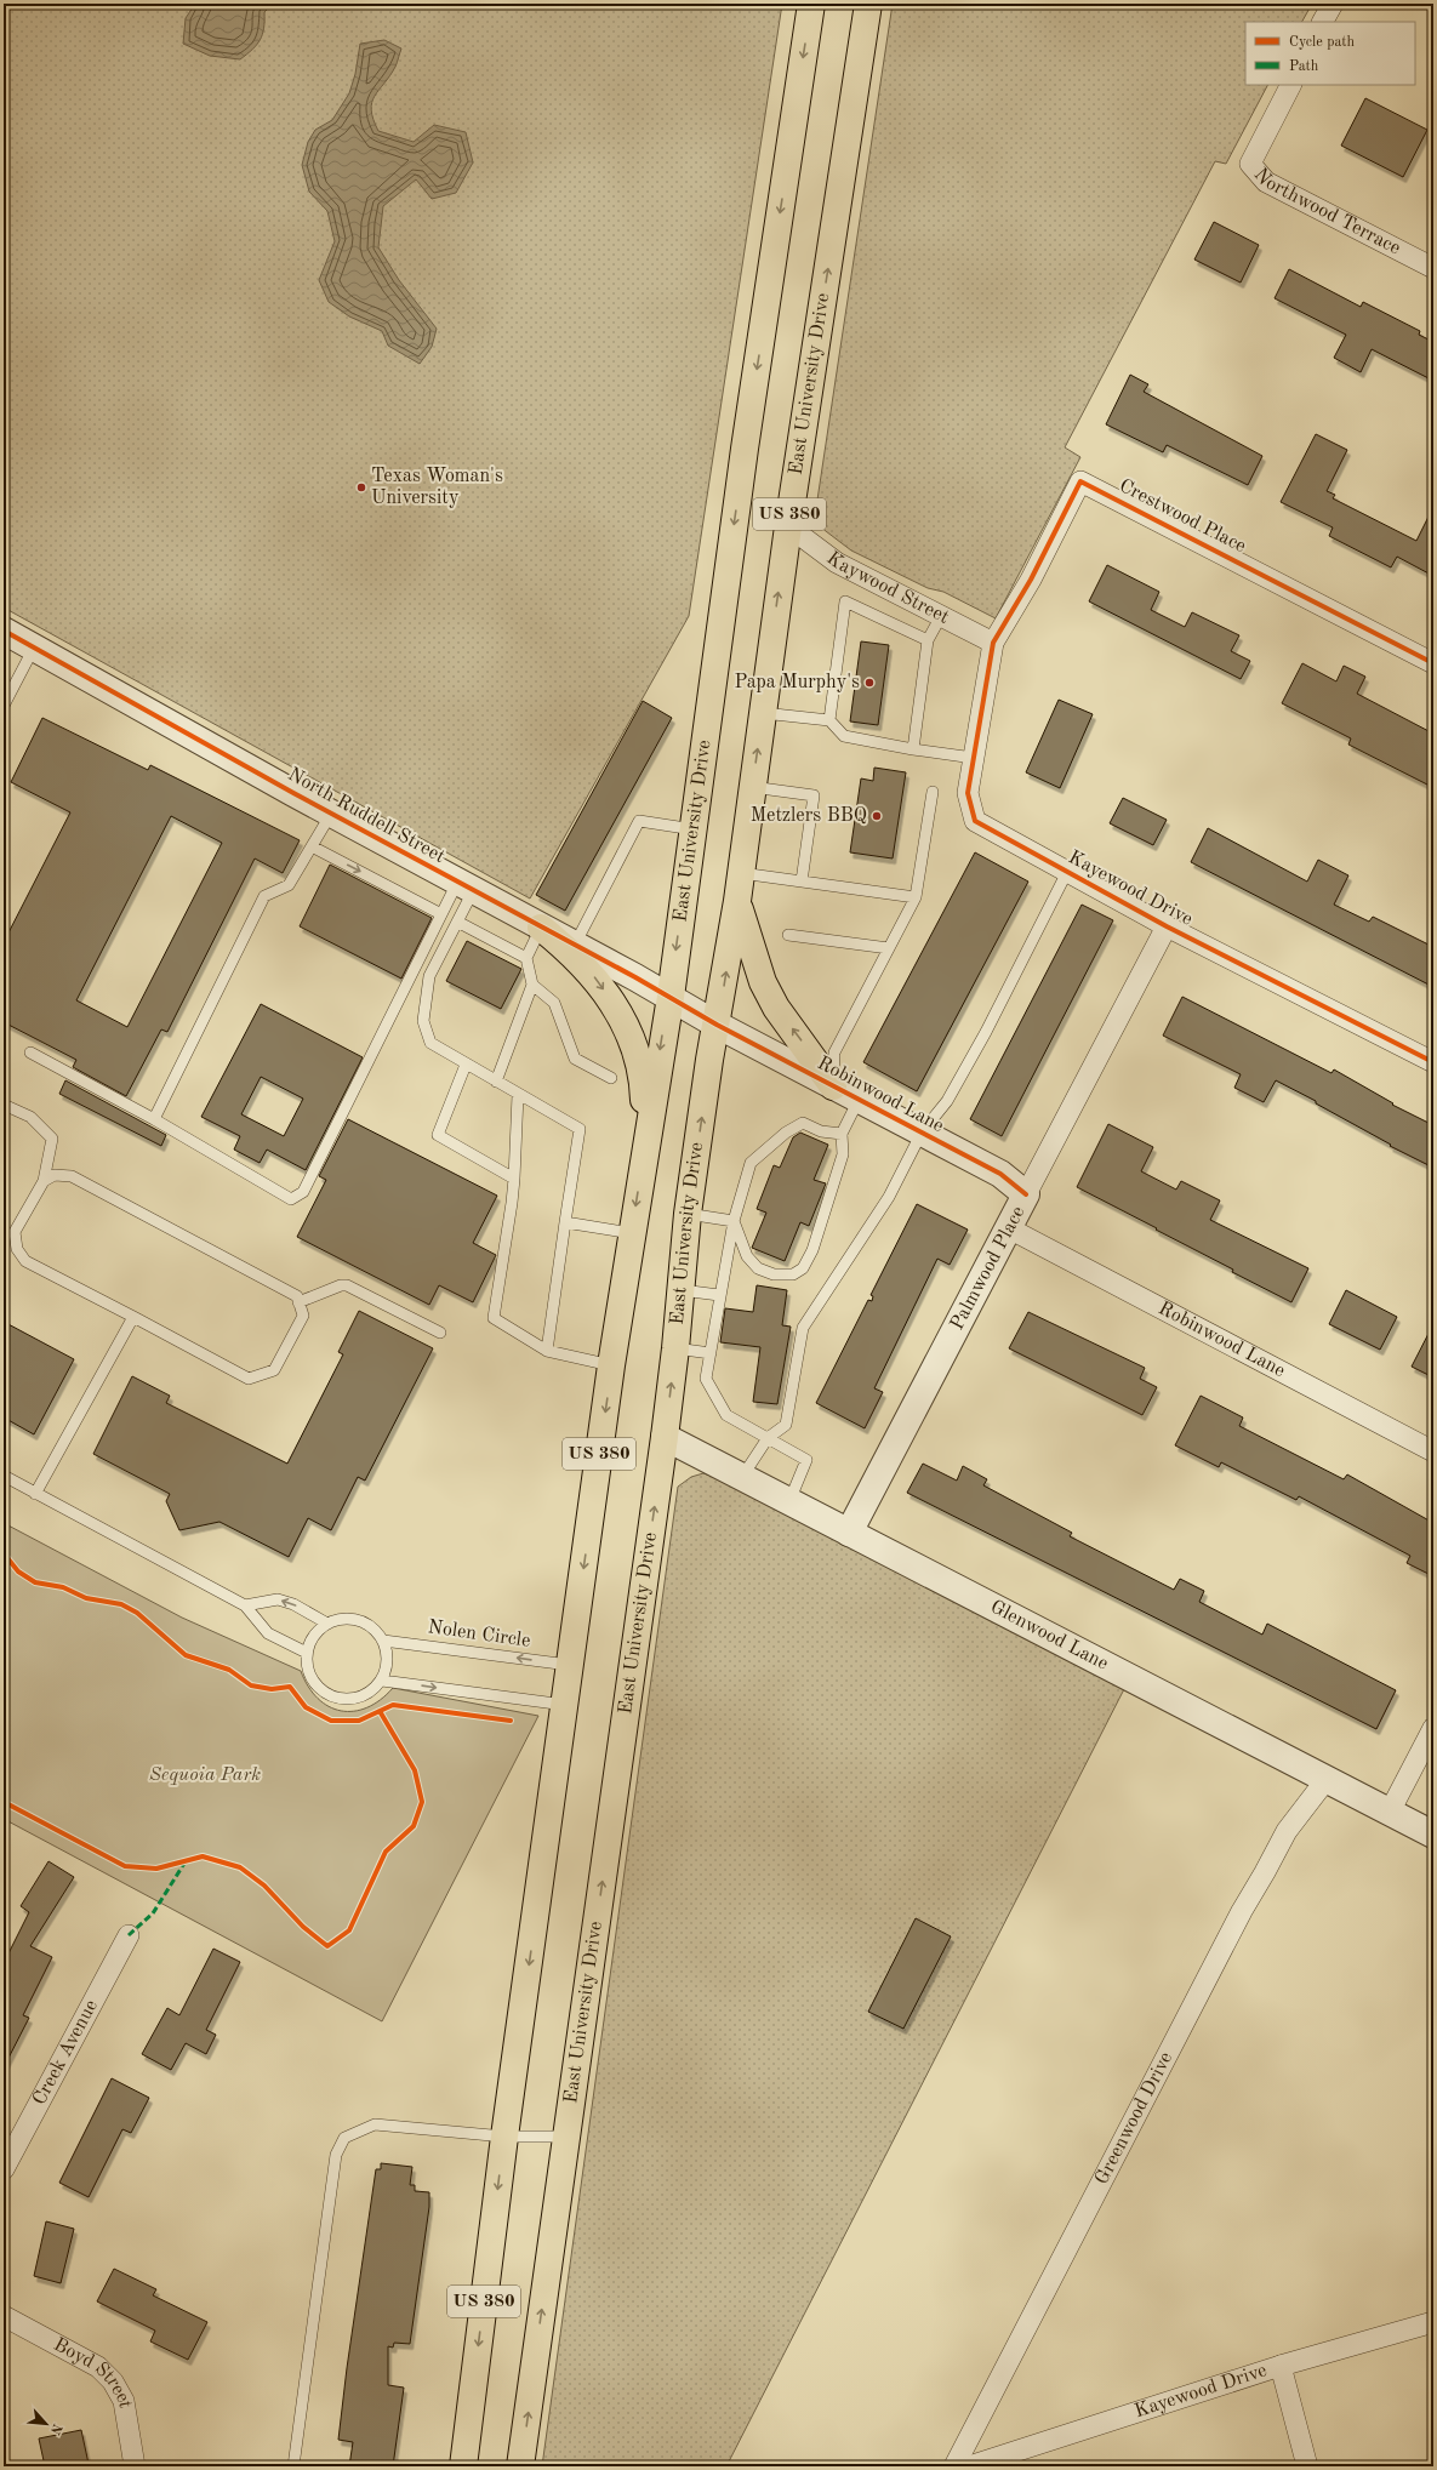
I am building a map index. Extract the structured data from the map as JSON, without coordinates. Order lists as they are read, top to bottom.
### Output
{
  "streets": {
    "main road": ["East University Drive", "US 380"],
    "street": [
      "Northwood Terrace",
      "Crestwood Place",
      "Kaywood Street",
      "North Ruddell Street",
      "Kayewood Drive",
      "Robinwood Lane",
      "Palmwood Place",
      "Glenwood Lane",
      "Creek Avenue",
      "Greenwood Drive",
      "Boyd Street"
    ],
    "lane": ["Nolen Circle"]
  },
  "crossings": [
    ["East University Drive", "Kaywood Street"],
    ["East University Drive", "North Ruddell Street"],
    ["East University Drive", "Robinwood Lane"],
    ["East University Drive", "Nolen Circle"],
    ["East University Drive", "Glenwood Lane"],
    ["Crestwood Place", "Kaywood Street"],
    ["Crestwood Place", "Kayewood Drive"],
    ["Kaywood Street", "Kayewood Drive"],
    ["North Ruddell Street", "Robinwood Lane"],
    ["Kayewood Drive", "Palmwood Place"],
    ["Robinwood Lane", "Palmwood Place"],
    ["Palmwood Place", "Glenwood Lane"],
    ["Glenwood Lane", "Greenwood Drive"]
  ],
  "parks": ["Sequoia Park"],
  "places": ["Texas Woman's University", "Papa Murphy's", "Metzlers BBQ"],
  "legend": ["Cycle path", "Path"],
  "north": "bottom right"
}
